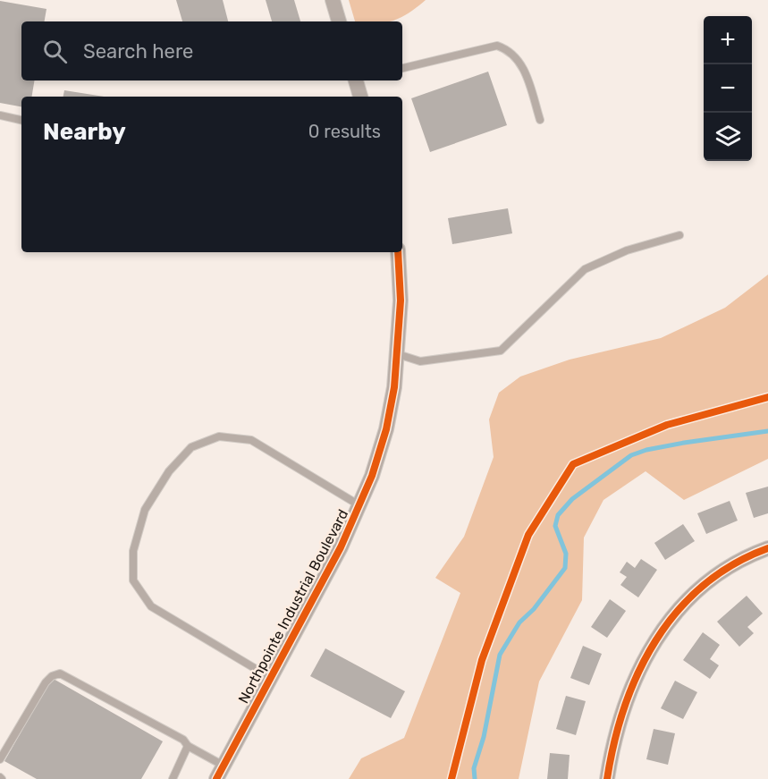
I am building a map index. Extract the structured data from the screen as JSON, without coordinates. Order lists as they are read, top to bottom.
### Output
{
  "streets": {
    "street": ["Northpointe Industrial Boulevard"]
  },
  "page": {
    "map_buttons": ["+", "−"],
    "search": "Search here",
    "heading": ["Nearby", "0 results"]
  }
}
